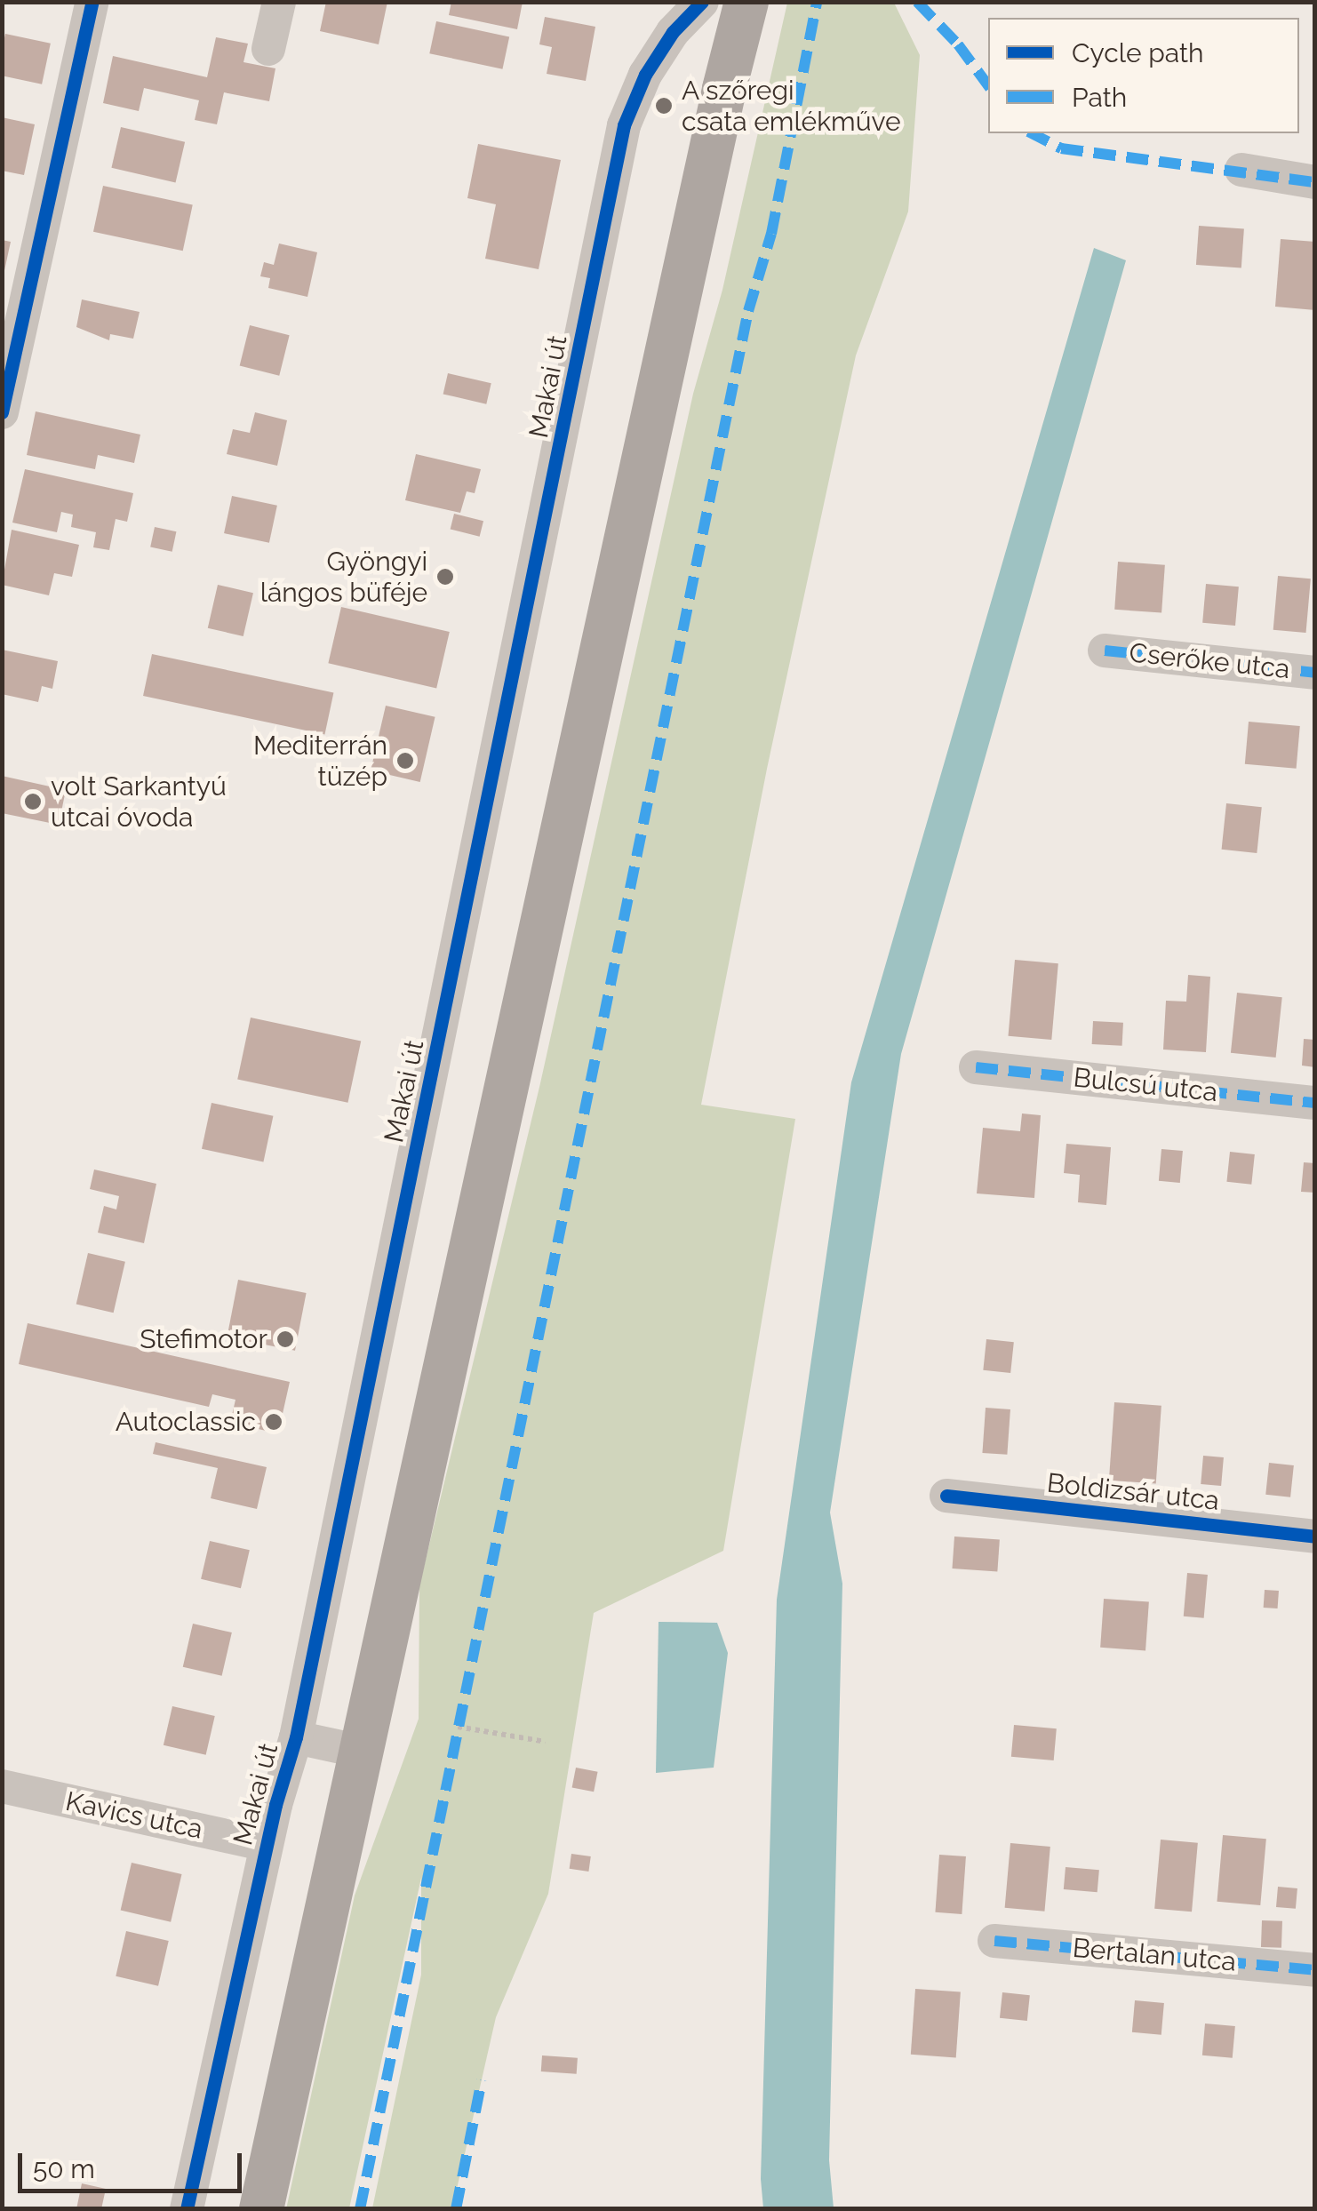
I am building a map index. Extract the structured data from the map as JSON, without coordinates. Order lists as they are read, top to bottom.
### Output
{
  "streets": {
    "street": [
      "Makai út",
      "Cserőke utca",
      "Bulcsú utca",
      "Boldizsár utca",
      "Kavics utca",
      "Bertalan utca"
    ]
  },
  "crossings": [
    ["Makai út", "Kavics utca"]
  ],
  "places": [
    "A szőregi csata emlékműve",
    "Gyöngyi lángos büféje",
    "Mediterrán tüzép",
    "volt Sarkantyú utcai óvoda",
    "Stefimotor",
    "Autoclassic"
  ],
  "legend": ["Cycle path", "Path"],
  "scale_bar": "50 m"
}
